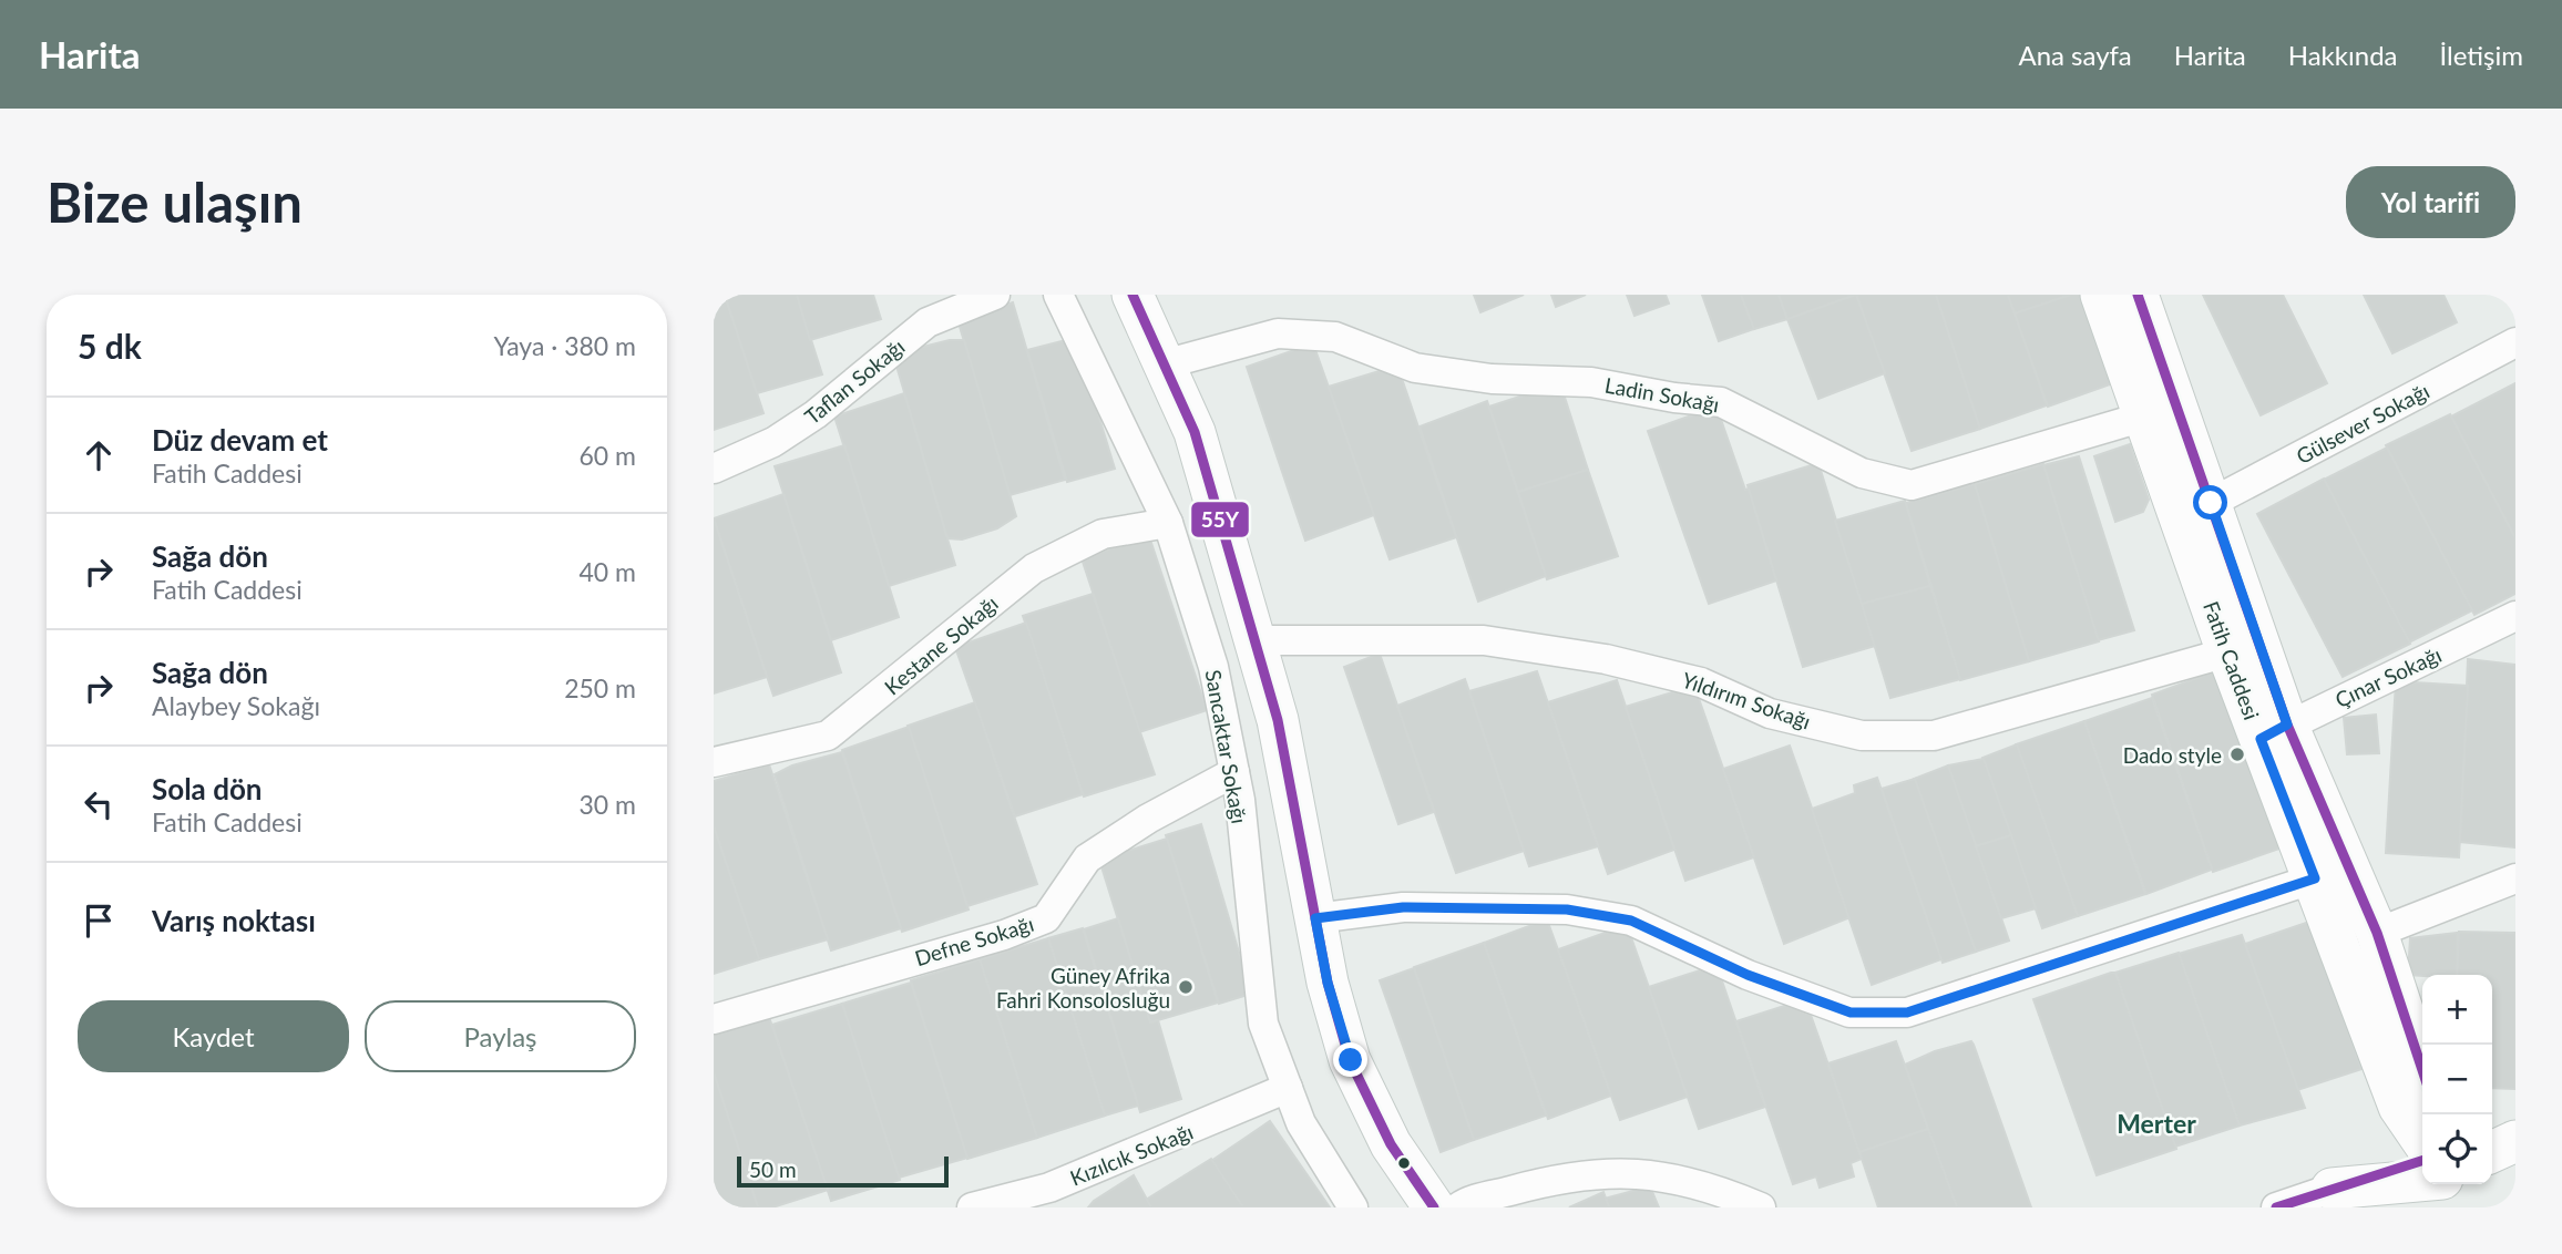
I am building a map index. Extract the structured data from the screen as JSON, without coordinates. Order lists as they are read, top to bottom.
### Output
{
  "streets": {
    "main road": ["Fatih Caddesi"],
    "street": [
      "Taflan Sokağı",
      "Ladin Sokağı",
      "Gülsever Sokağı",
      "Kestane Sokağı",
      "Çınar Sokağı",
      "Yıldırım Sokağı",
      "Sancaktar Sokağı",
      "Defne Sokağı",
      "Kızılcık Sokağı"
    ]
  },
  "crossings": [
    ["Ladin Sokağı", "Fatih Caddesi"],
    ["Gülsever Sokağı", "Fatih Caddesi"],
    ["Kestane Sokağı", "Sancaktar Sokağı"],
    ["Fatih Caddesi", "Çınar Sokağı"],
    ["Fatih Caddesi", "Yıldırım Sokağı"],
    ["Sancaktar Sokağı", "Defne Sokağı"],
    ["Sancaktar Sokağı", "Kızılcık Sokağı"]
  ],
  "districts": ["Merter"],
  "places": ["Dado style", "Güney Afrika Fahri Konsolosluğu"],
  "lines": ["transit line 55Y"],
  "scale_bar": "50 m",
  "page": {
    "header": "Harita",
    "nav": [
      "Ana sayfa",
      "Harita",
      "Hakkında",
      "İletişim"
    ],
    "buttons": [
      "Yol tarifi",
      ["Kaydet", "Paylaş"]
    ],
    "title": "Bize ulaşın",
    "heading": ["5 dk", "Yaya · 380 m"],
    "list": [
      ["Düz devam et", "Fatih Caddesi", "60 m"],
      ["Sağa dön", "Fatih Caddesi", "40 m"],
      ["Sağa dön", "Alaybey Sokağı", "250 m"],
      ["Sola dön", "Fatih Caddesi", "30 m"],
      "Varış noktası"
    ],
    "map_buttons": ["+", "−"],
    "scale": "50 m"
  }
}
